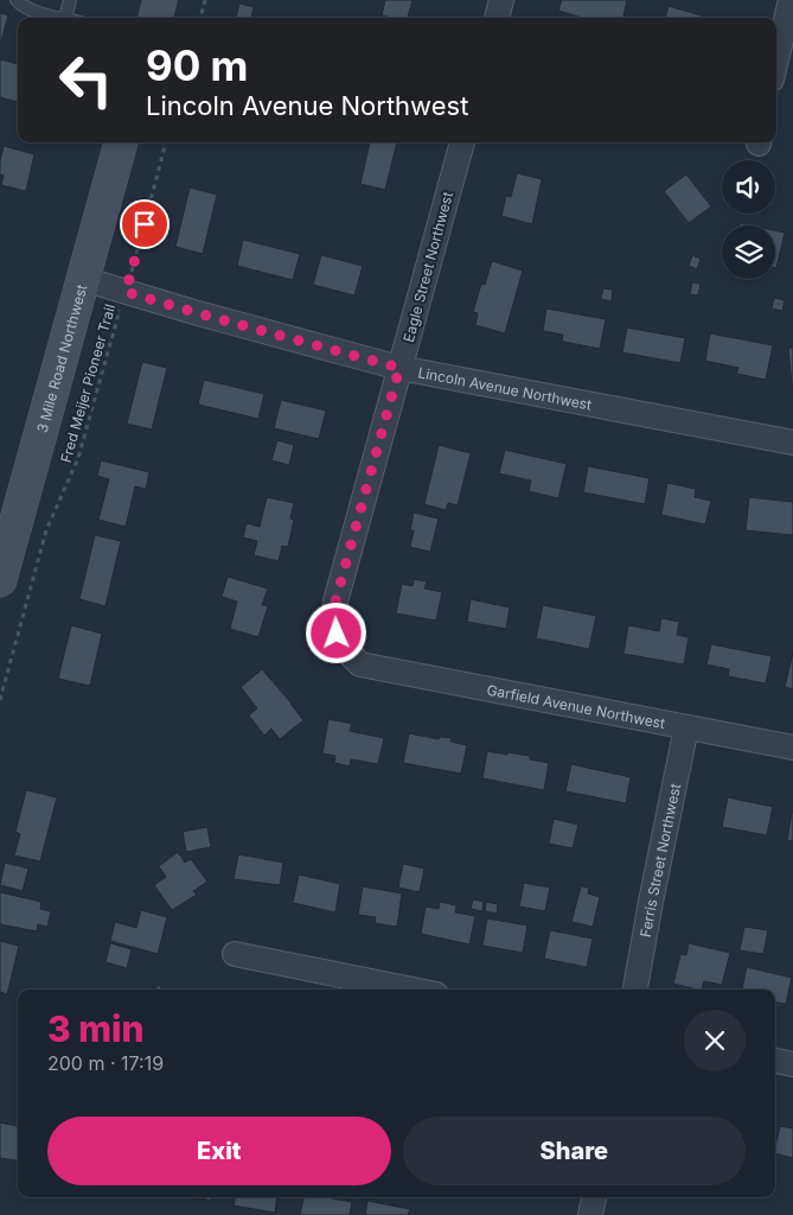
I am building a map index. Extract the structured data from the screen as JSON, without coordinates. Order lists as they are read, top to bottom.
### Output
{
  "streets": {
    "main road": ["3 Mile Road Northwest"],
    "street": [
      "Eagle Street Northwest",
      "Lincoln Avenue Northwest",
      "Garfield Avenue Northwest",
      "Ferris Street Northwest"
    ],
    "path": ["Fred Meijer Pioneer Trail"]
  },
  "crossings": [
    ["Eagle Street Northwest", "Lincoln Avenue Northwest"],
    ["Eagle Street Northwest", "Garfield Avenue Northwest"],
    ["3 Mile Road Northwest", "Lincoln Avenue Northwest"],
    ["Fred Meijer Pioneer Trail", "Lincoln Avenue Northwest"],
    ["Garfield Avenue Northwest", "Ferris Street Northwest"]
  ],
  "page": {
    "turn": ["90 m", "Lincoln Avenue Northwest"],
    "heading": ["3 min", "200 m · 17:19"],
    "buttons": ["Exit", "Share"]
  }
}
